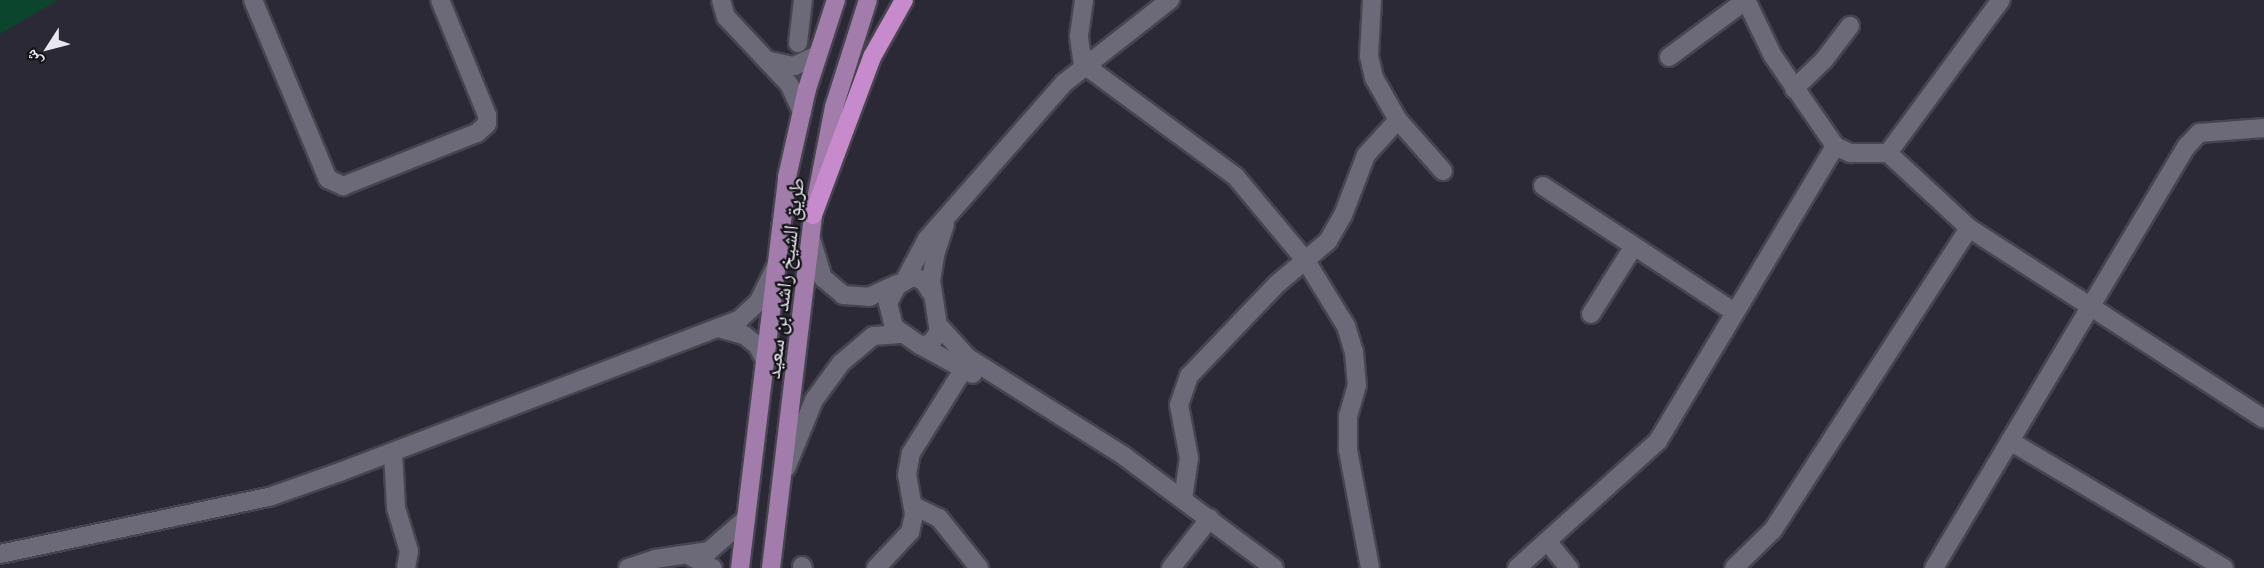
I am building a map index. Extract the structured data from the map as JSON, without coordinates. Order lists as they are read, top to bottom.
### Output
{
  "streets": {
    "main road": ["طريق الشيخ راشد بن سعيد"]
  },
  "north": "bottom left"
}
